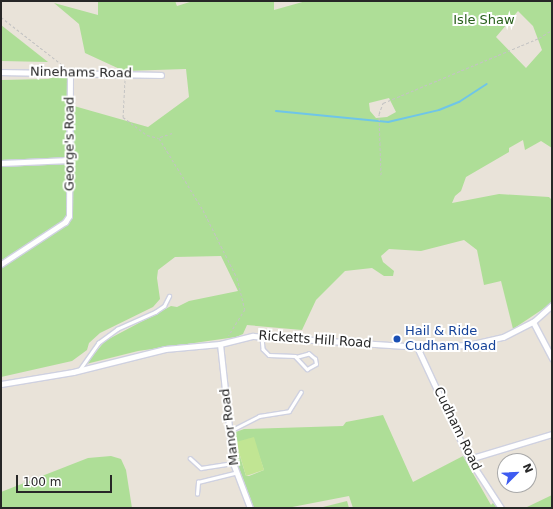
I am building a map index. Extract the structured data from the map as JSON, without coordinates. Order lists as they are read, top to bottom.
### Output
{
  "streets": {
    "street": [
      "Ninehams Road",
      "George's Road",
      "Ricketts Hill Road",
      "Manor Road",
      "Cudham Road"
    ]
  },
  "crossings": [
    ["Ninehams Road", "George's Road"],
    ["Ricketts Hill Road", "Manor Road"],
    ["Ricketts Hill Road", "Cudham Road"]
  ],
  "parks": ["Isle Shaw"],
  "places": ["Hail & Ride Cudham Road"],
  "scale_bar": "100 m",
  "north": "top right"
}
